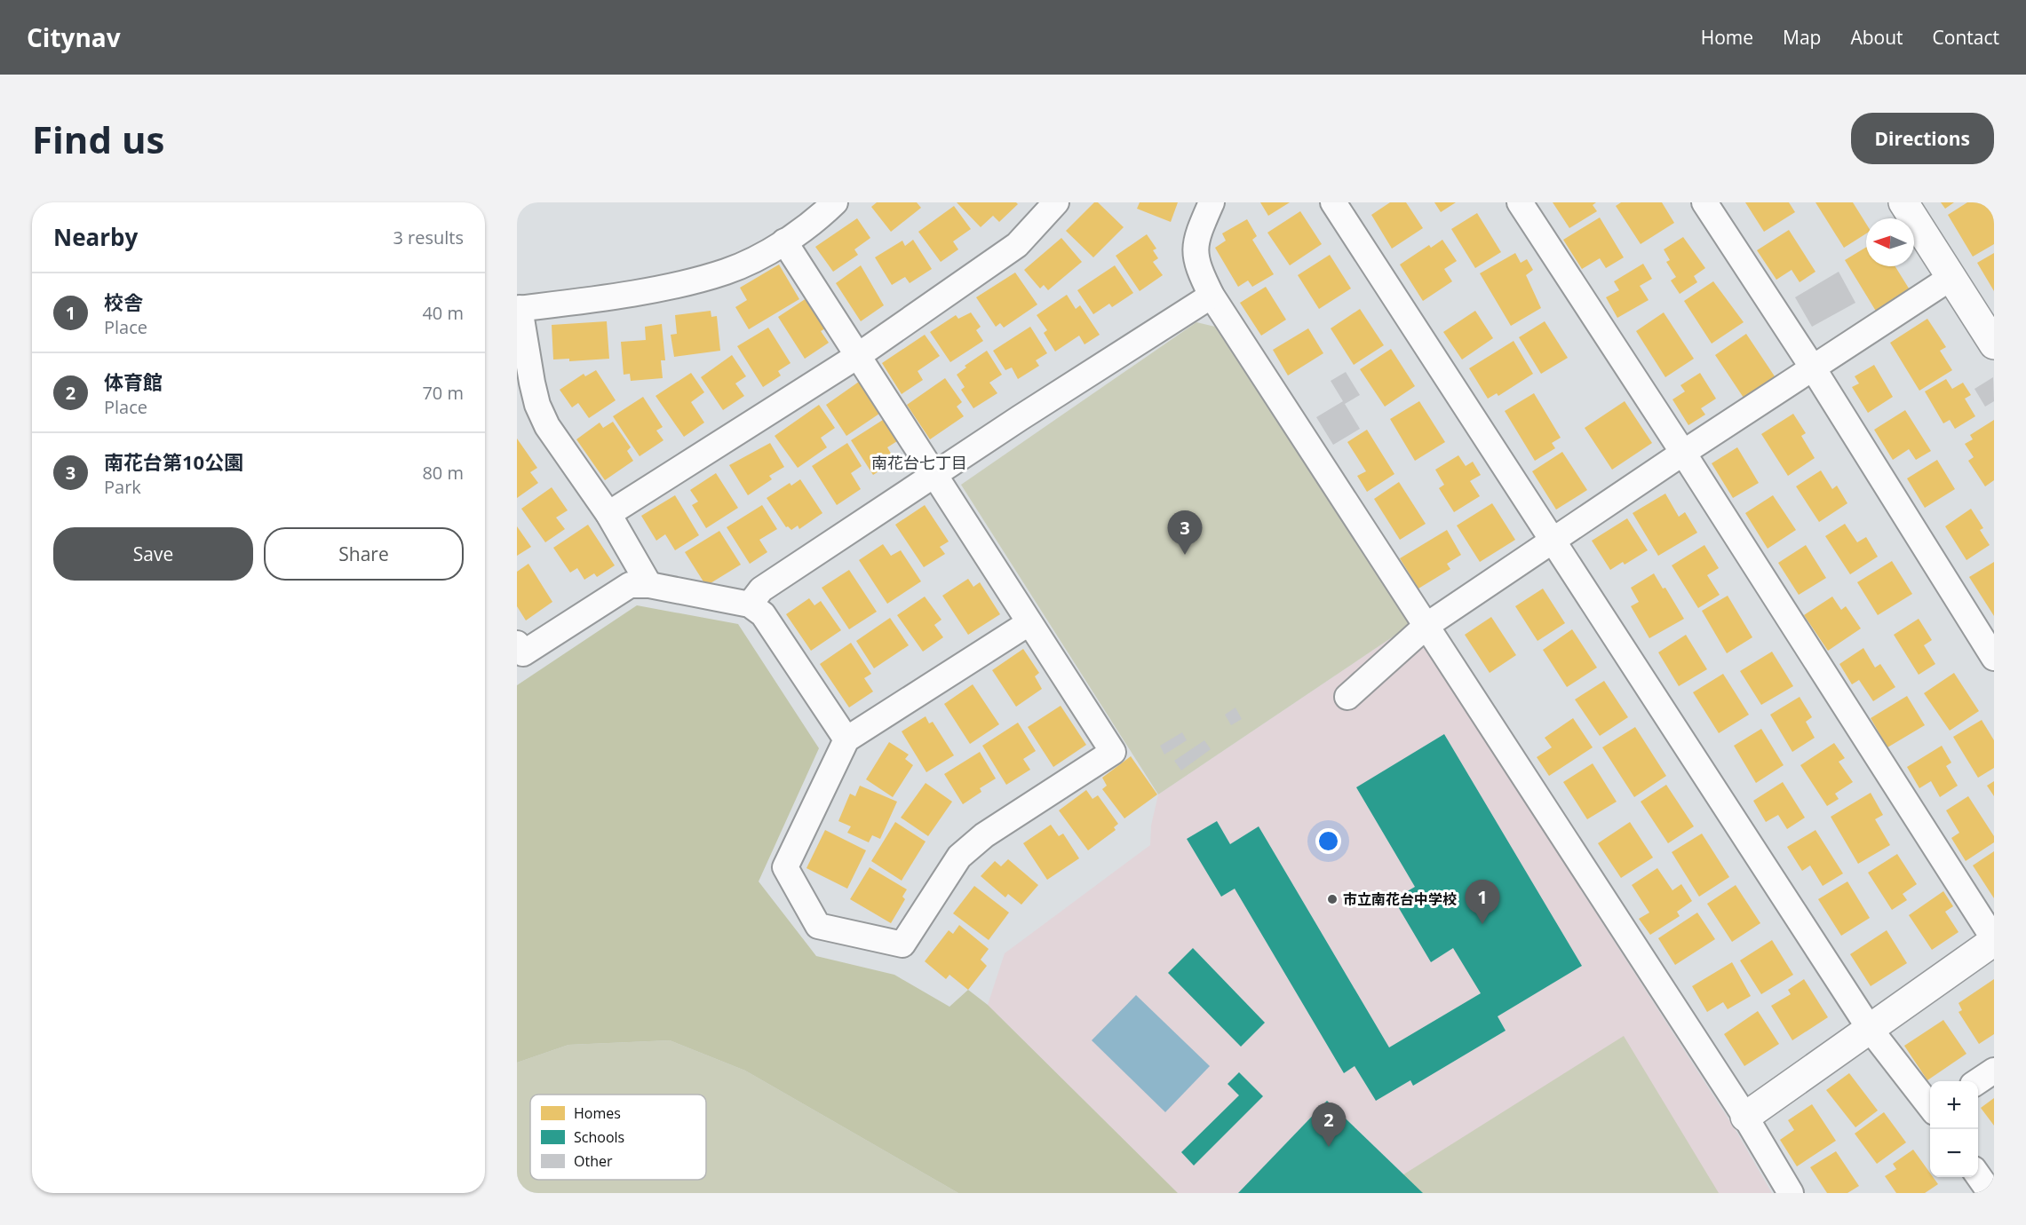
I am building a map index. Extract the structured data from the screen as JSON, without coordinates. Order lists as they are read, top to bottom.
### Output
{
  "districts": ["南花台七丁目"],
  "places": ["市立南花台中学校"],
  "legend": ["Homes", "Schools", "Other"],
  "north": "left",
  "page": {
    "header": "Citynav",
    "nav": [
      "Home",
      "Map",
      "About",
      "Contact"
    ],
    "buttons": [
      "Directions",
      ["Save", "Share"]
    ],
    "title": "Find us",
    "heading": ["Nearby", "3 results"],
    "list": [
      {
        "mark": "1",
        "name": "校舎",
        "note": "Place",
        "value": "40 m"
      },
      {
        "mark": "2",
        "name": "体育館",
        "note": "Place",
        "value": "70 m"
      },
      {
        "mark": "3",
        "name": "南花台第10公園",
        "note": "Park",
        "value": "80 m"
      }
    ],
    "pins": ["3", "1", "2"],
    "map_buttons": ["+", "−"]
  }
}
